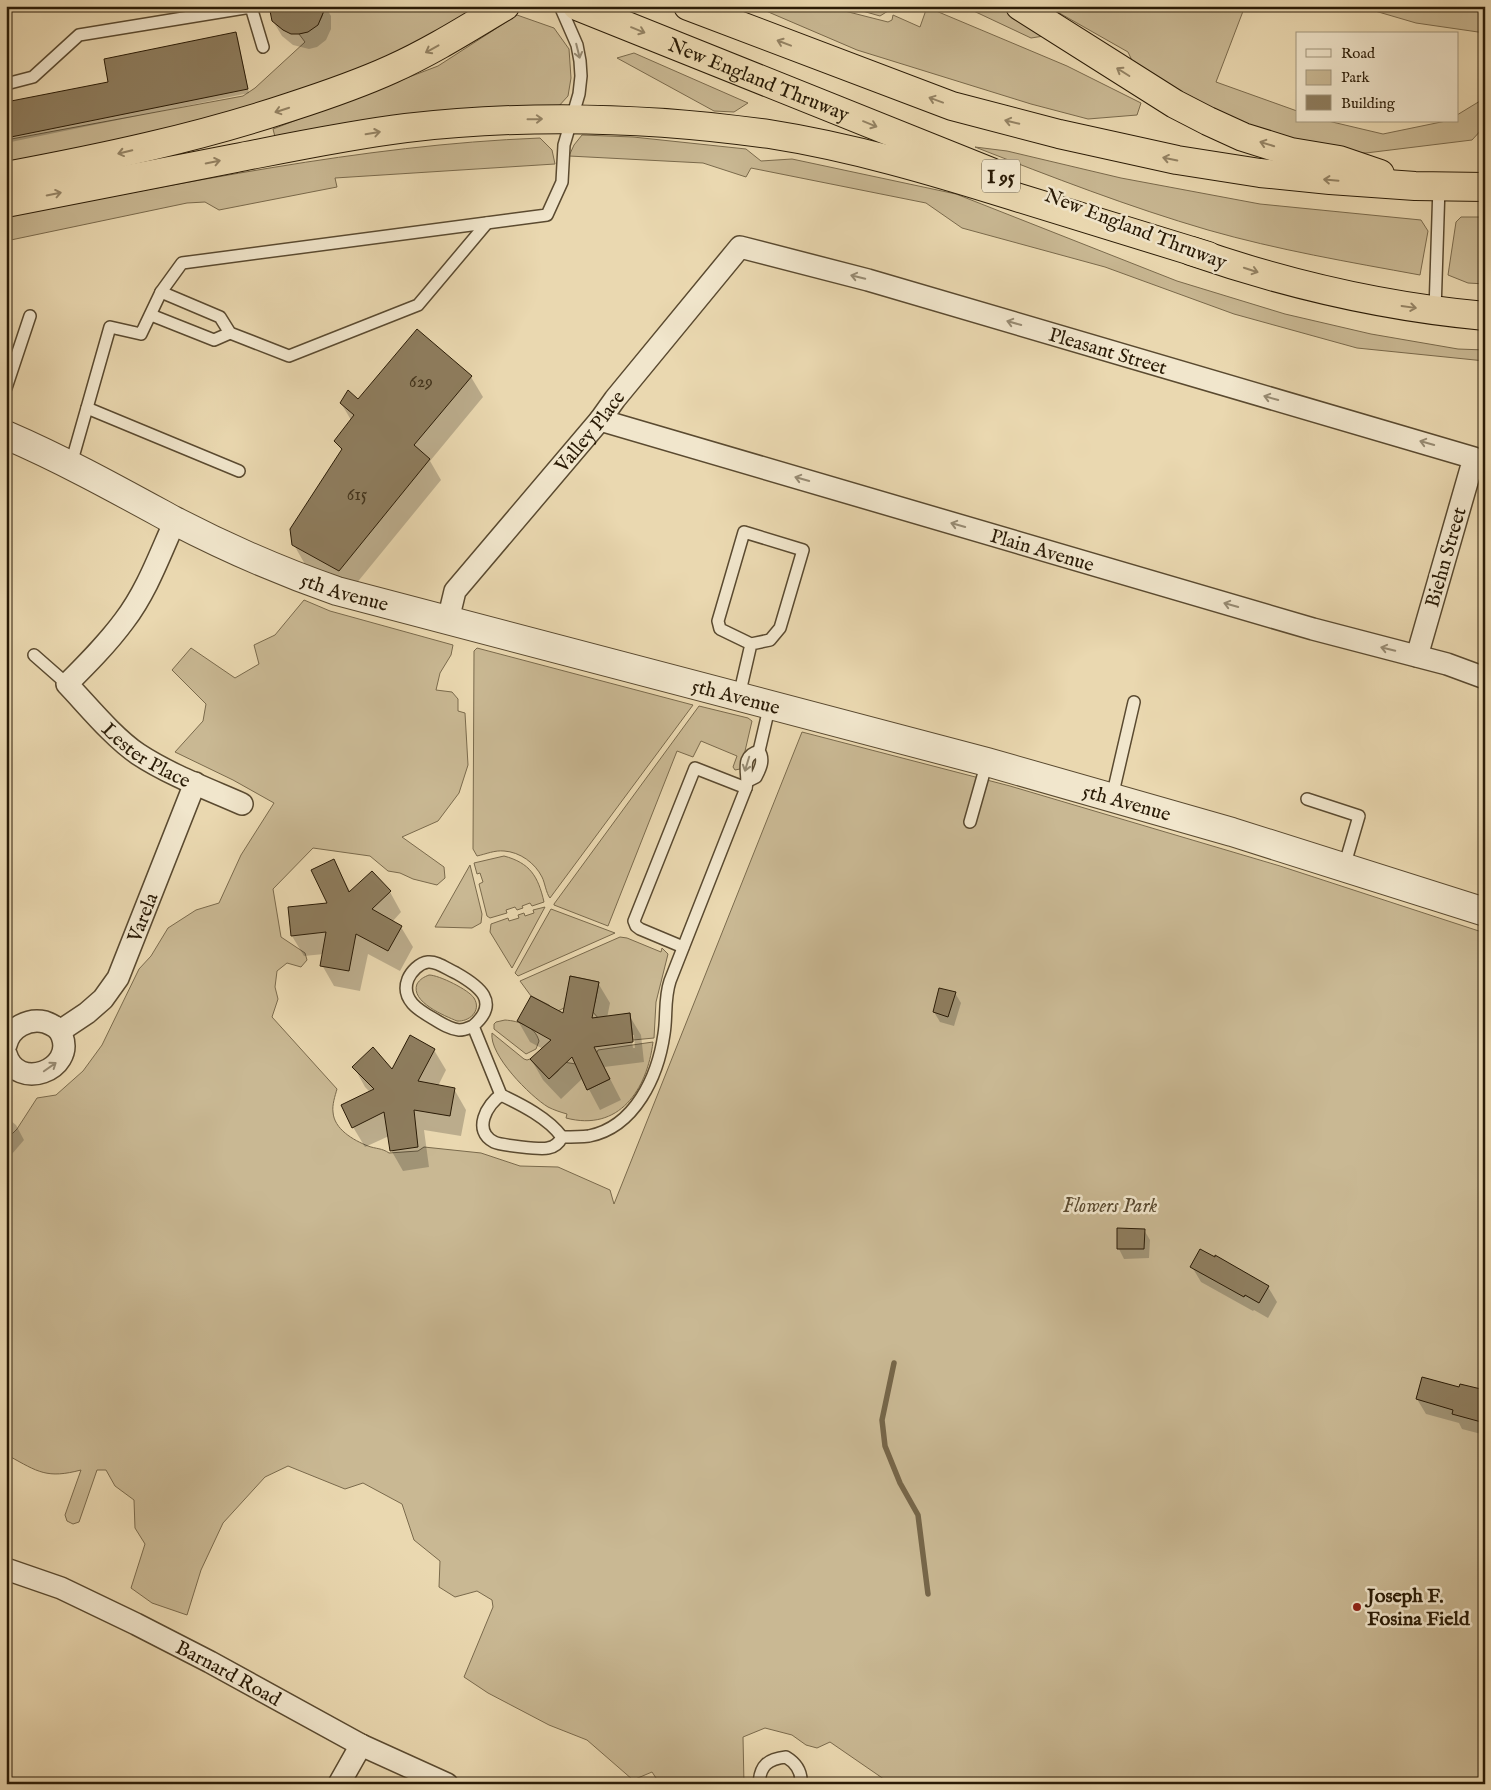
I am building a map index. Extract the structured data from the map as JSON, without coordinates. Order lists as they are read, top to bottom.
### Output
{
  "streets": {
    "highway": ["New England Thruway", "I 95"],
    "street": [
      "Pleasant Street",
      "Valley Place",
      "Plain Avenue",
      "Biehn Street",
      "5th Avenue",
      "Lester Place",
      "Varela",
      "Barnard Road"
    ]
  },
  "crossings": [
    ["Pleasant Street", "Valley Place"],
    ["Pleasant Street", "Biehn Street"],
    ["Valley Place", "Plain Avenue"],
    ["Valley Place", "5th Avenue"],
    ["Plain Avenue", "Biehn Street"],
    ["Lester Place", "Varela"]
  ],
  "one_way": ["Pleasant Street", "Plain Avenue"],
  "parks": ["Flowers Park"],
  "places": ["Joseph F. Fosina Field"],
  "house_numbers": ["629", "615"],
  "legend": ["Road", "Park", "Building"]
}
